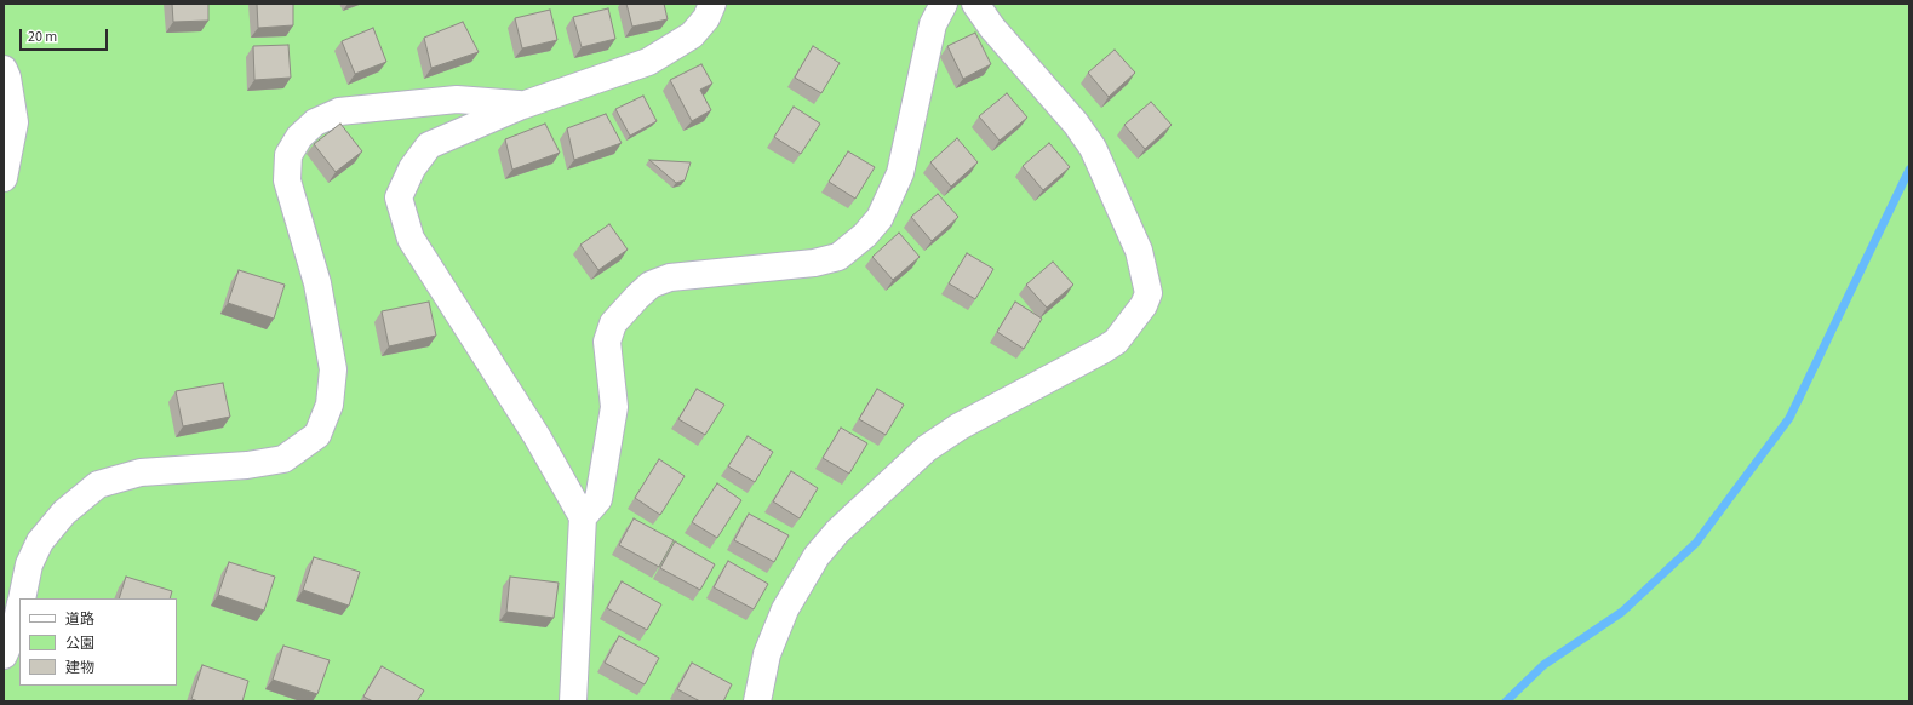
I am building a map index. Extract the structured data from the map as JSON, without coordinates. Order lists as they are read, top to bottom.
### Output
{
  "legend": ["道路", "公園", "建物"],
  "scale_bar": "20 m"
}
